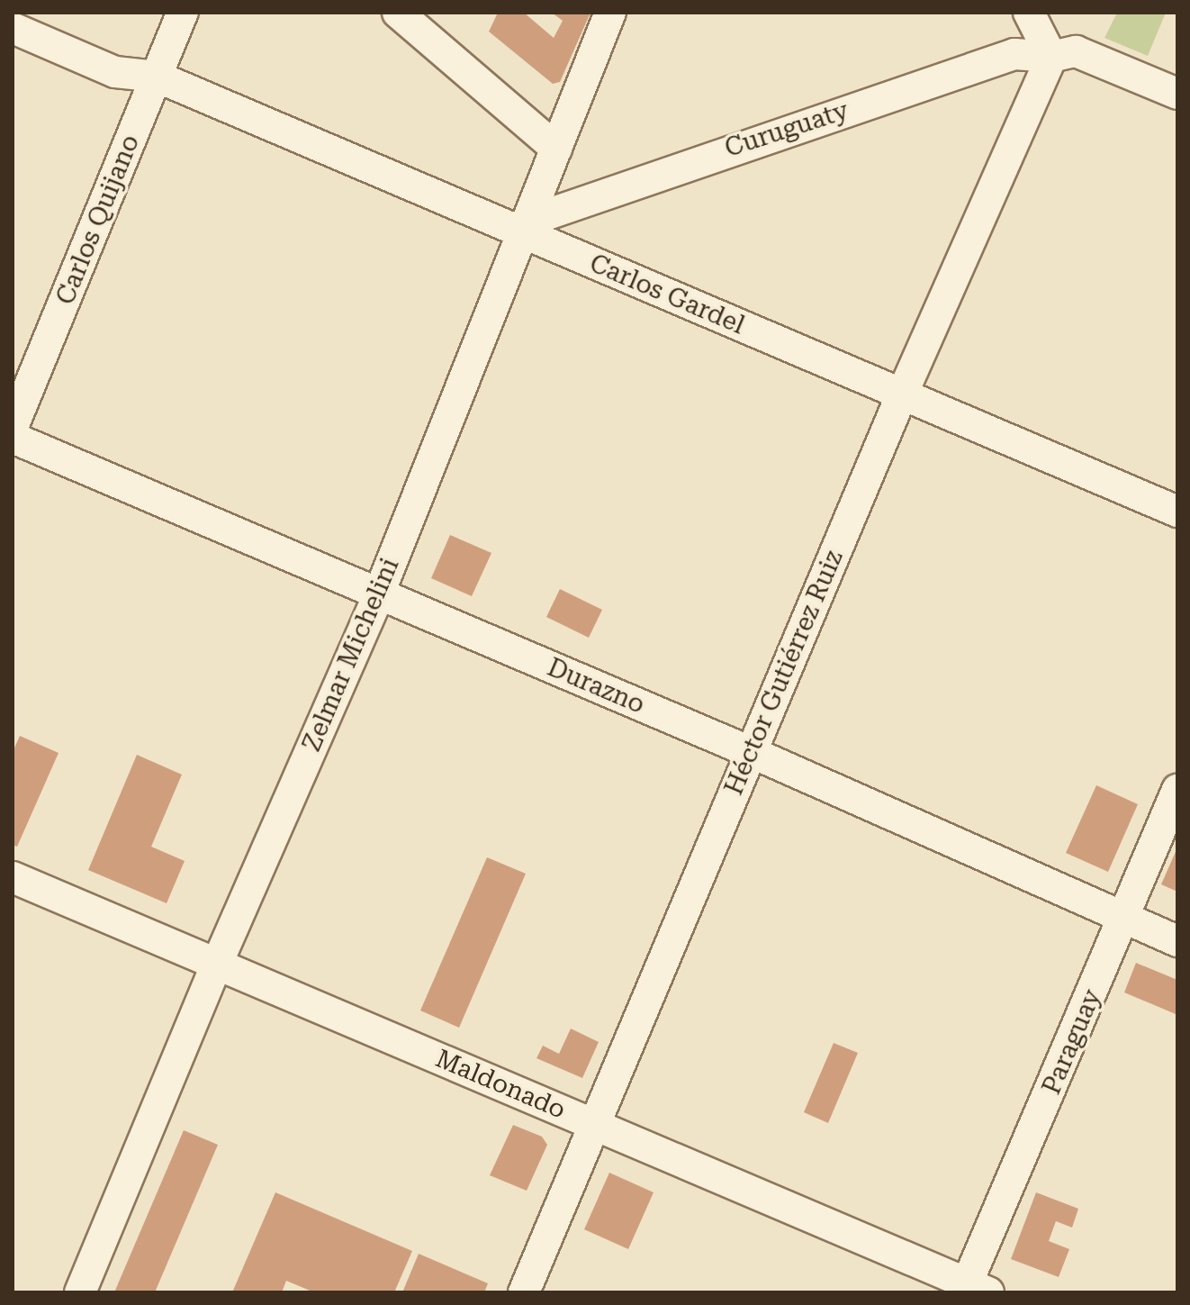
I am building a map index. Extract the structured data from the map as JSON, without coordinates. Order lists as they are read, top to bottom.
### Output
{
  "streets": {
    "street": [
      "Curuguaty",
      "Carlos Quijano",
      "Carlos Gardel",
      "Zelmar Michelini",
      "Héctor Gutiérrez Ruiz",
      "Durazno",
      "Paraguay",
      "Maldonado"
    ]
  },
  "crossings": [
    ["Curuguaty", "Carlos Gardel"],
    ["Curuguaty", "Zelmar Michelini"],
    ["Curuguaty", "Héctor Gutiérrez Ruiz"],
    ["Carlos Quijano", "Carlos Gardel"],
    ["Carlos Gardel", "Zelmar Michelini"],
    ["Carlos Gardel", "Héctor Gutiérrez Ruiz"],
    ["Zelmar Michelini", "Durazno"],
    ["Zelmar Michelini", "Maldonado"],
    ["Héctor Gutiérrez Ruiz", "Durazno"],
    ["Héctor Gutiérrez Ruiz", "Maldonado"],
    ["Durazno", "Paraguay"],
    ["Paraguay", "Maldonado"]
  ]
}
